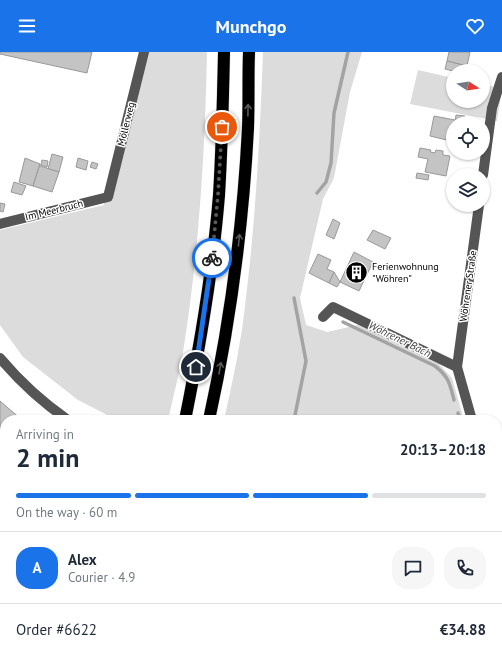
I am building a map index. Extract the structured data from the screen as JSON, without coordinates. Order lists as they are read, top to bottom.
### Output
{
  "streets": {
    "street": ["Möllerweg", "Im Meerbruch", "Wöhrener Straße"]
  },
  "crossings": [
    ["Möllerweg", "Im Meerbruch"]
  ],
  "water": ["Wöhrener Bach"],
  "places": {
    "building": ["Ferienwohnung \"Wöhren\""]
  },
  "north": "right",
  "page": {
    "header": "Munchgo",
    "heading": ["2 min", "Arriving in", "20:13–20:18"],
    "panel": [
      "Alex",
      "Courier · 4.9",
      "Order #6622",
      "€34.88"
    ],
    "bar": "On the way · 60 m",
    "round": "A"
  }
}
